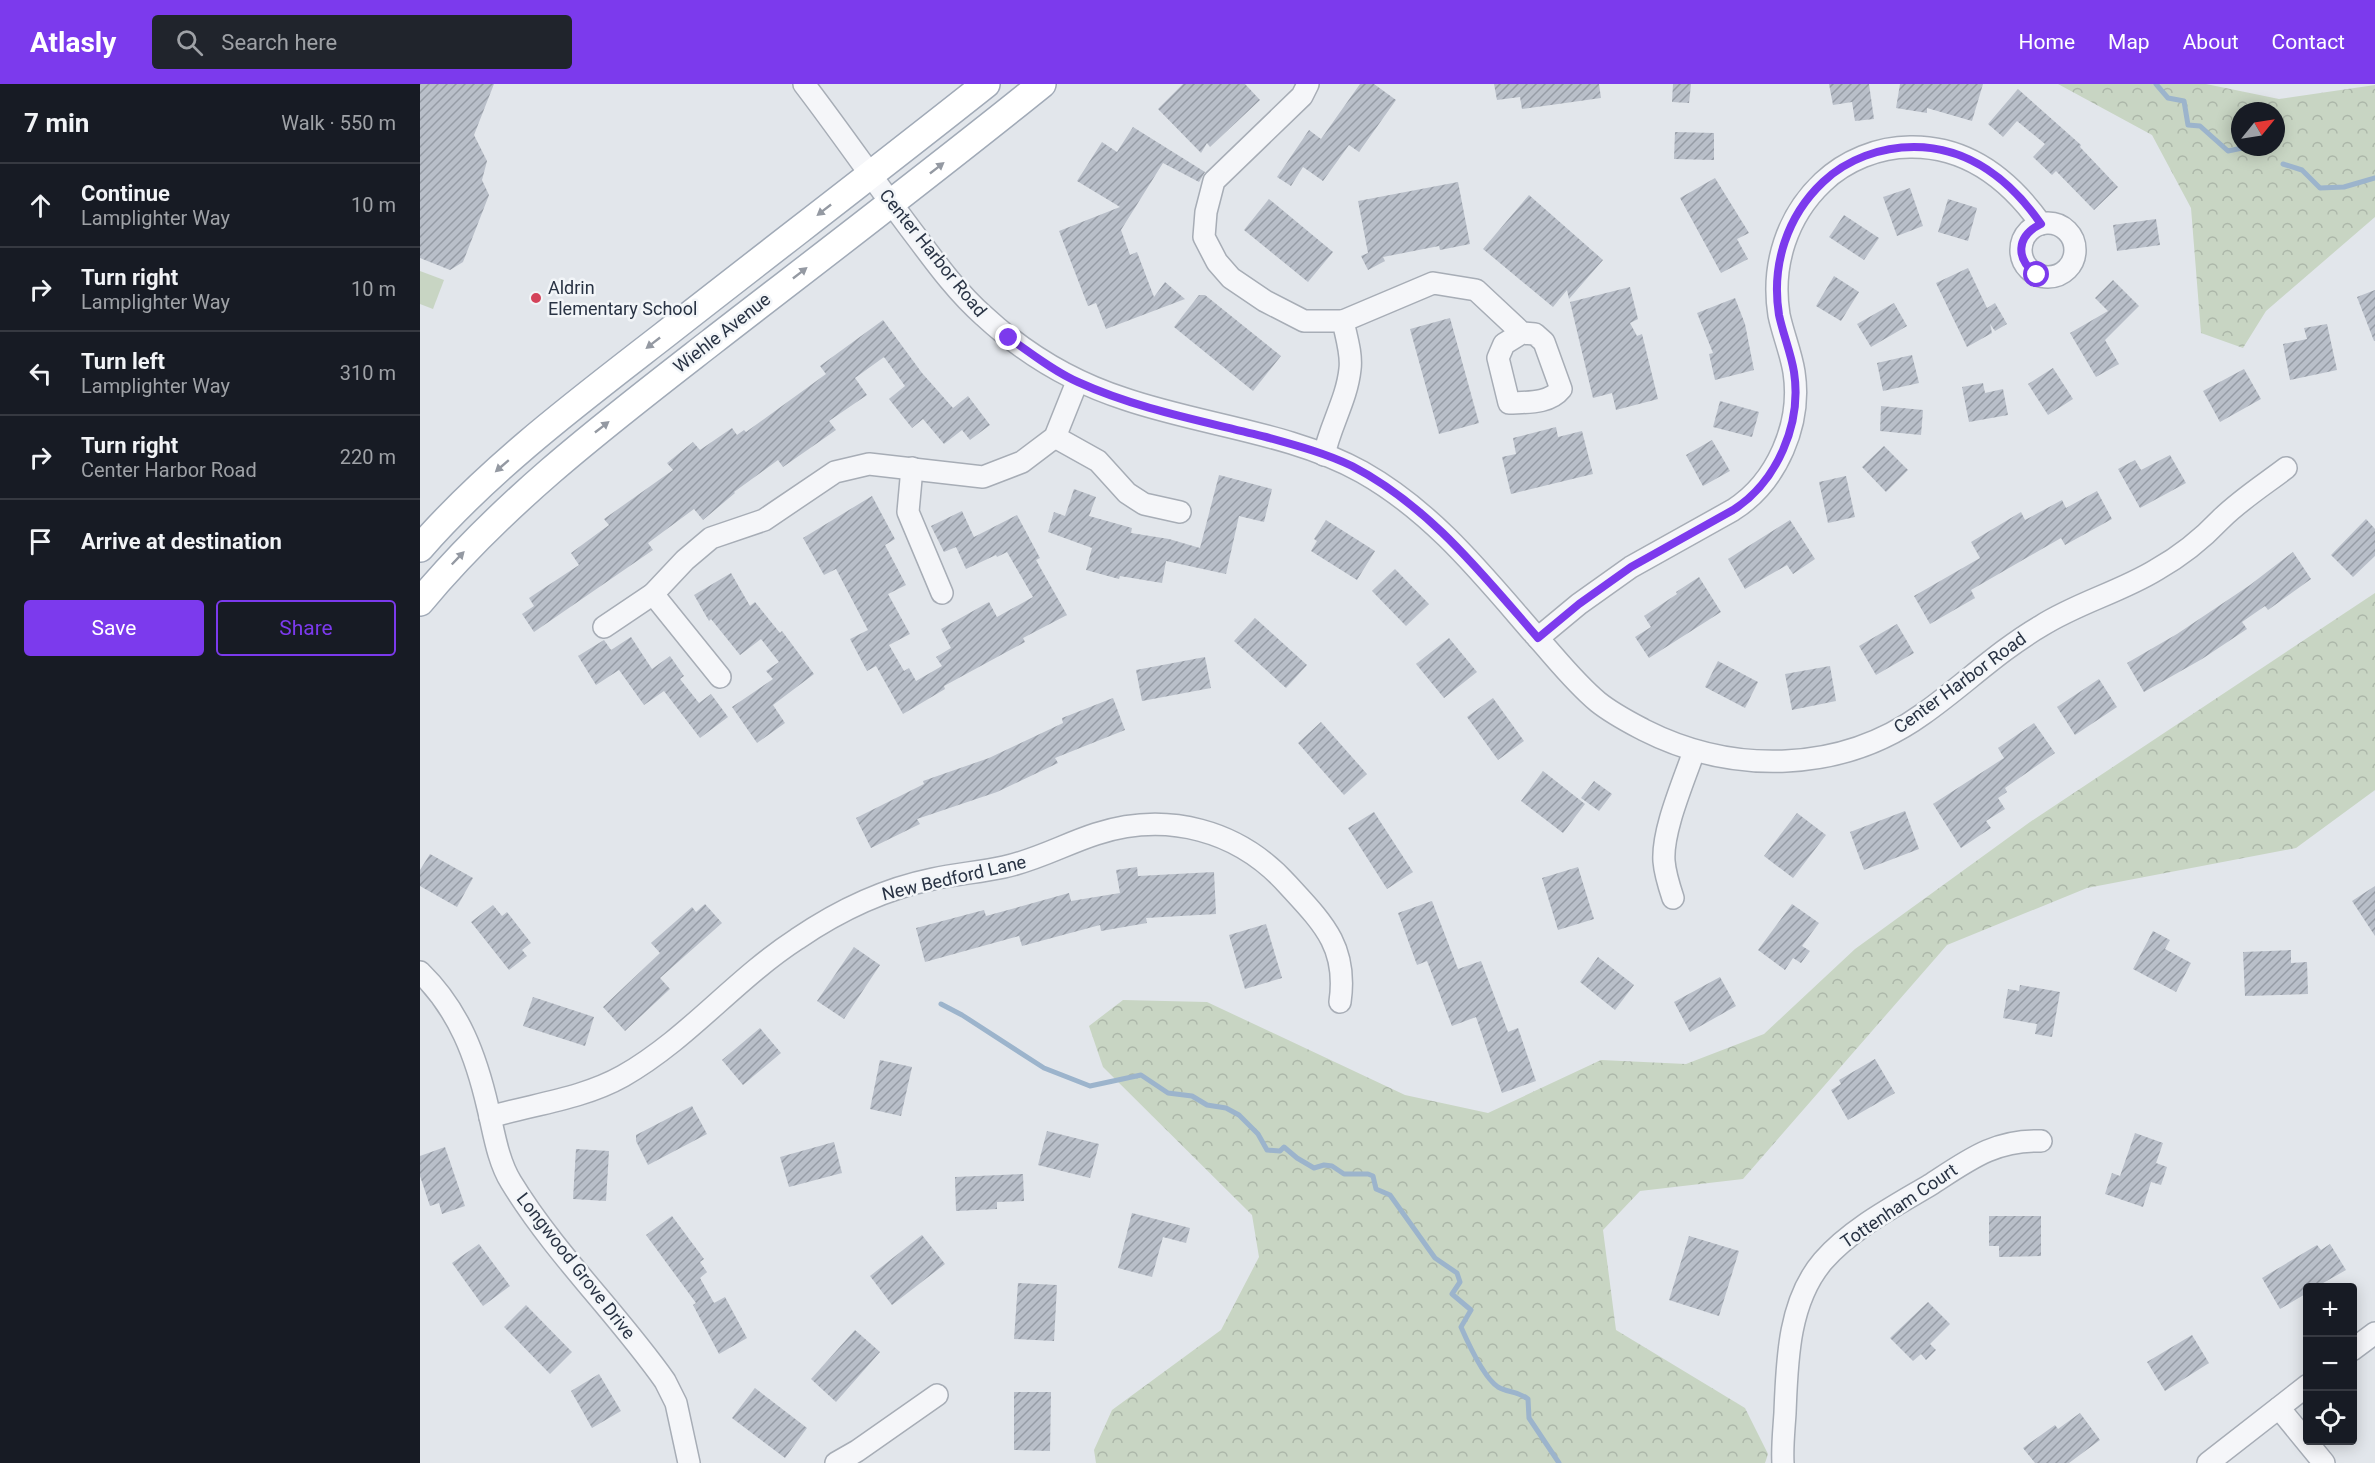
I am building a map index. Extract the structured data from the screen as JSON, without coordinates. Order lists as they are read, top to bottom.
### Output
{
  "streets": {
    "main road": ["Wiehle Avenue"],
    "street": [
      "Center Harbor Road",
      "New Bedford Lane",
      "Tottenham Court",
      "Longwood Grove Drive"
    ]
  },
  "crossings": [
    ["Center Harbor Road", "Wiehle Avenue"],
    ["New Bedford Lane", "Longwood Grove Drive"]
  ],
  "places": ["Aldrin Elementary School"],
  "north": "top right",
  "page": {
    "header": "Atlasly",
    "search": "Search here",
    "nav": [
      "Home",
      "Map",
      "About",
      "Contact"
    ],
    "heading": ["7 min", "Walk · 550 m"],
    "list": [
      ["Continue", "Lamplighter Way", "10 m"],
      ["Turn right", "Lamplighter Way", "10 m"],
      ["Turn left", "Lamplighter Way", "310 m"],
      ["Turn right", "Center Harbor Road", "220 m"],
      "Arrive at destination"
    ],
    "buttons": ["Save", "Share"],
    "map_buttons": ["+", "−"]
  }
}
